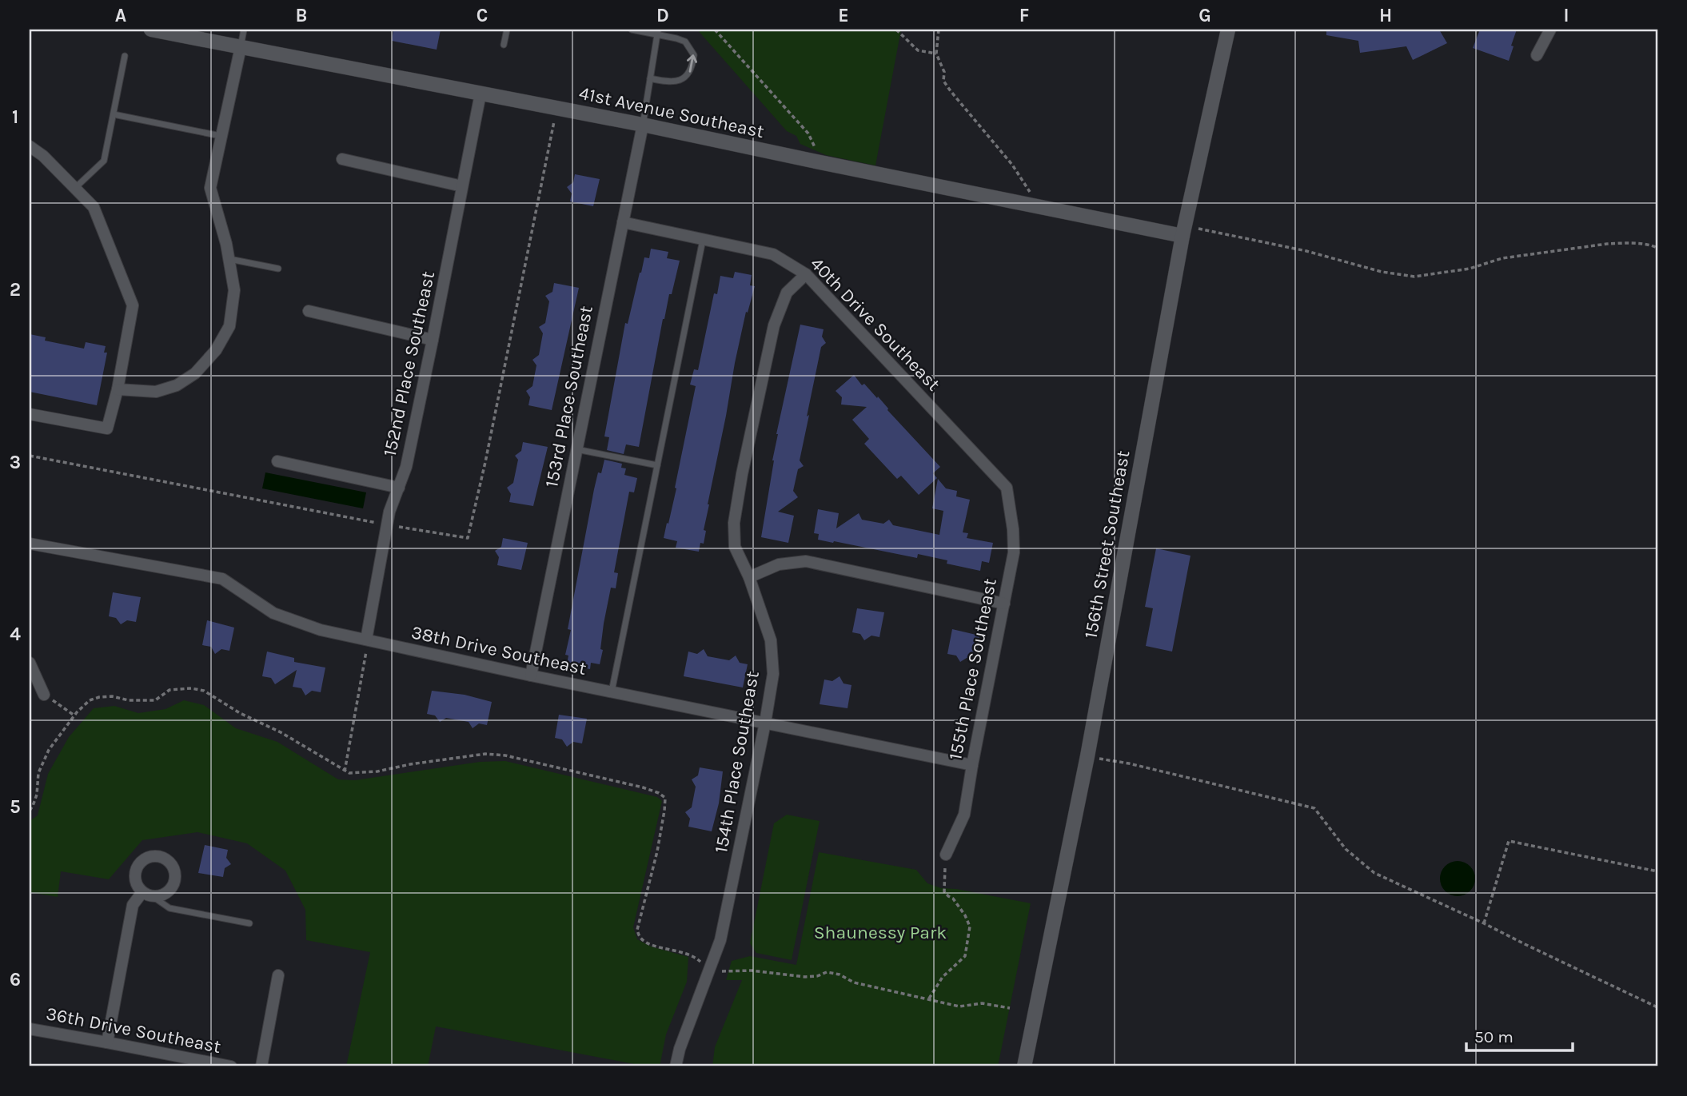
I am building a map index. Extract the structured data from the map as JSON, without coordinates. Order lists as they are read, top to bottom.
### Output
{
  "streets": {
    "street": [
      "41st Avenue Southeast",
      "40th Drive Southeast",
      "152nd Place Southeast",
      "153rd Place Southeast",
      "156th Street Southeast",
      "38th Drive Southeast",
      "155th Place Southeast",
      "154th Place Southeast",
      "36th Drive Southeast"
    ]
  },
  "crossings": [
    ["41st Avenue Southeast", "152nd Place Southeast"],
    ["41st Avenue Southeast", "153rd Place Southeast"],
    ["41st Avenue Southeast", "156th Street Southeast"],
    ["40th Drive Southeast", "153rd Place Southeast"],
    ["40th Drive Southeast", "155th Place Southeast"],
    ["40th Drive Southeast", "154th Place Southeast"],
    ["152nd Place Southeast", "38th Drive Southeast"],
    ["153rd Place Southeast", "38th Drive Southeast"],
    ["38th Drive Southeast", "155th Place Southeast"],
    ["38th Drive Southeast", "154th Place Southeast"]
  ],
  "parks": ["Shaunessy Park"],
  "scale_bar": "50 m",
  "grid": {
    "columns": [
      "A",
      "B",
      "C",
      "D",
      "E",
      "F",
      "G",
      "H",
      "I"
    ],
    "rows": [
      "1",
      "2",
      "3",
      "4",
      "5",
      "6"
    ]
  }
}
